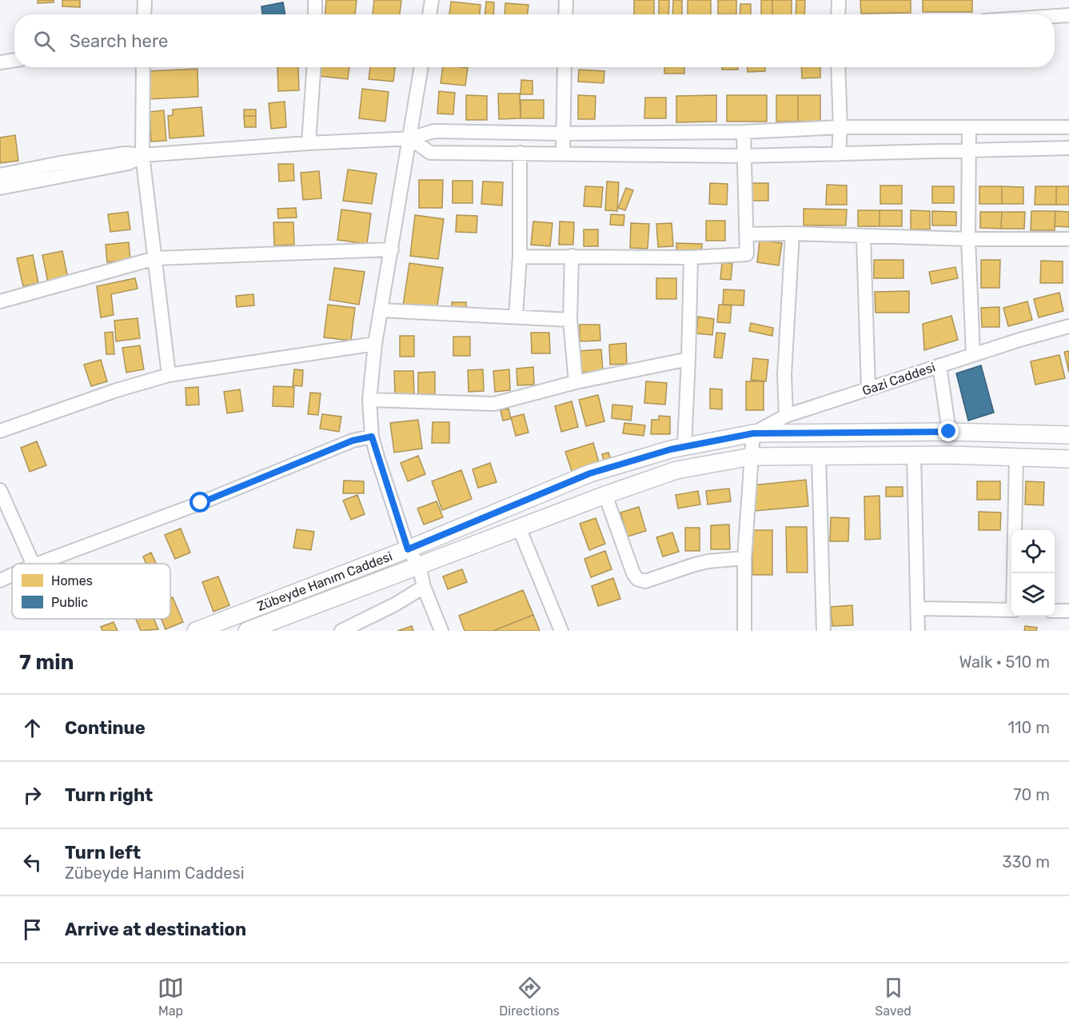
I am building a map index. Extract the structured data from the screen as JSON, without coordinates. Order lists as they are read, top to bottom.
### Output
{
  "streets": {
    "main road": ["Zübeyde Hanım Caddesi"],
    "street": ["Gazi Caddesi"]
  },
  "crossings": [
    ["Gazi Caddesi", "Zübeyde Hanım Caddesi"]
  ],
  "legend": ["Homes", "Public"],
  "page": {
    "search": "Search here",
    "heading": ["7 min", "Walk · 510 m"],
    "list": [
      ["Continue", "110 m"],
      ["Turn right", "70 m"],
      ["Turn left", "Zübeyde Hanım Caddesi", "330 m"],
      "Arrive at destination"
    ],
    "nav": ["Map", "Directions", "Saved"]
  }
}
